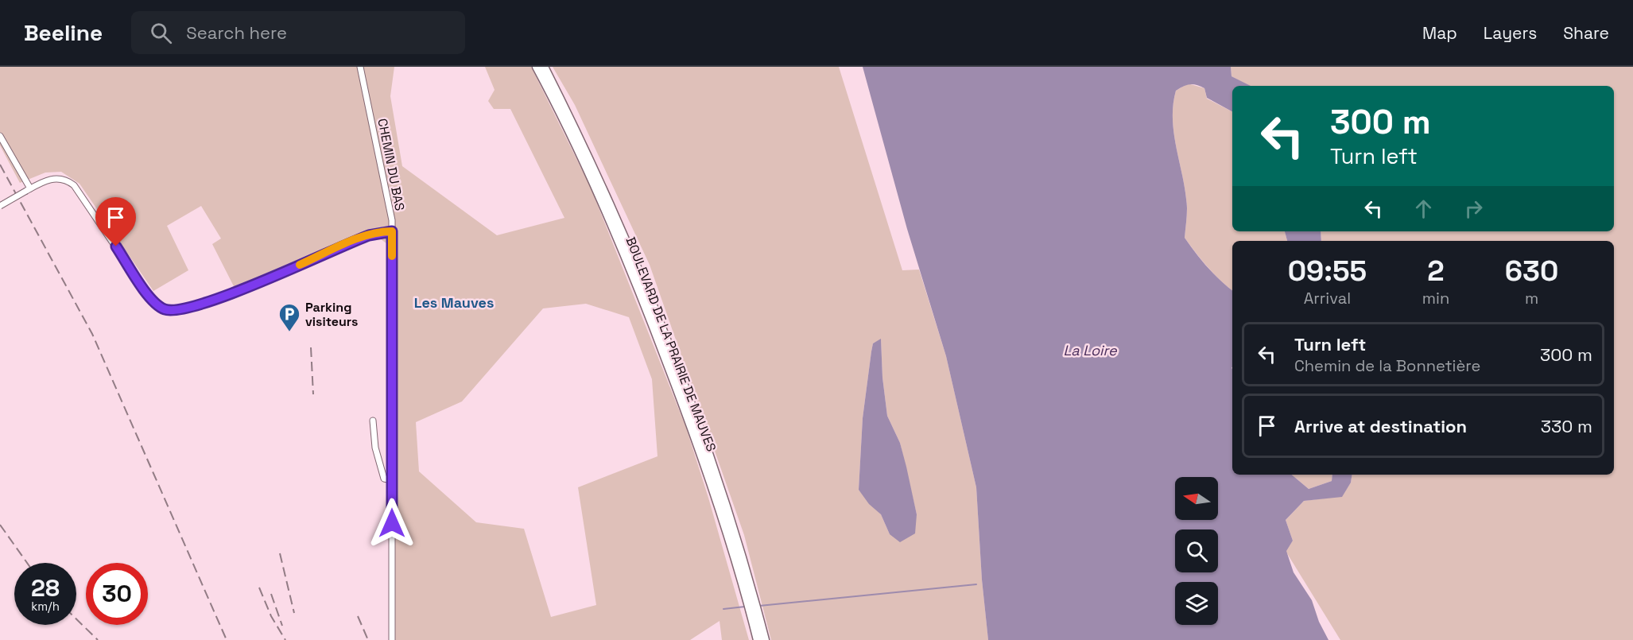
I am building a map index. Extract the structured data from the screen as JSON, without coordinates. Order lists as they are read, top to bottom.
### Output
{
  "streets": {
    "main road": ["BOULEVARD DE LA PRAIRIE DE MAUVES"],
    "street": ["CHEMIN DU BAS"]
  },
  "districts": ["Les Mauves"],
  "water": ["La Loire"],
  "places": {
    "parking": ["Parking visiteurs"]
  },
  "north": "left",
  "page": {
    "header": "Beeline",
    "search": "Search here",
    "nav": ["Map", "Layers", "Share"],
    "turn": ["300 m", "Turn left"],
    "eta": [
      "09:55",
      "Arrival",
      "2",
      "min",
      "630",
      "m"
    ],
    "list": [
      {
        "name": "Turn left",
        "note": "Chemin de la Bonnetière",
        "value": "300 m"
      },
      {
        "name": "Arrive at destination",
        "value": "330 m"
      }
    ],
    "speed": "28 km/h",
    "limit": "30"
  }
}
